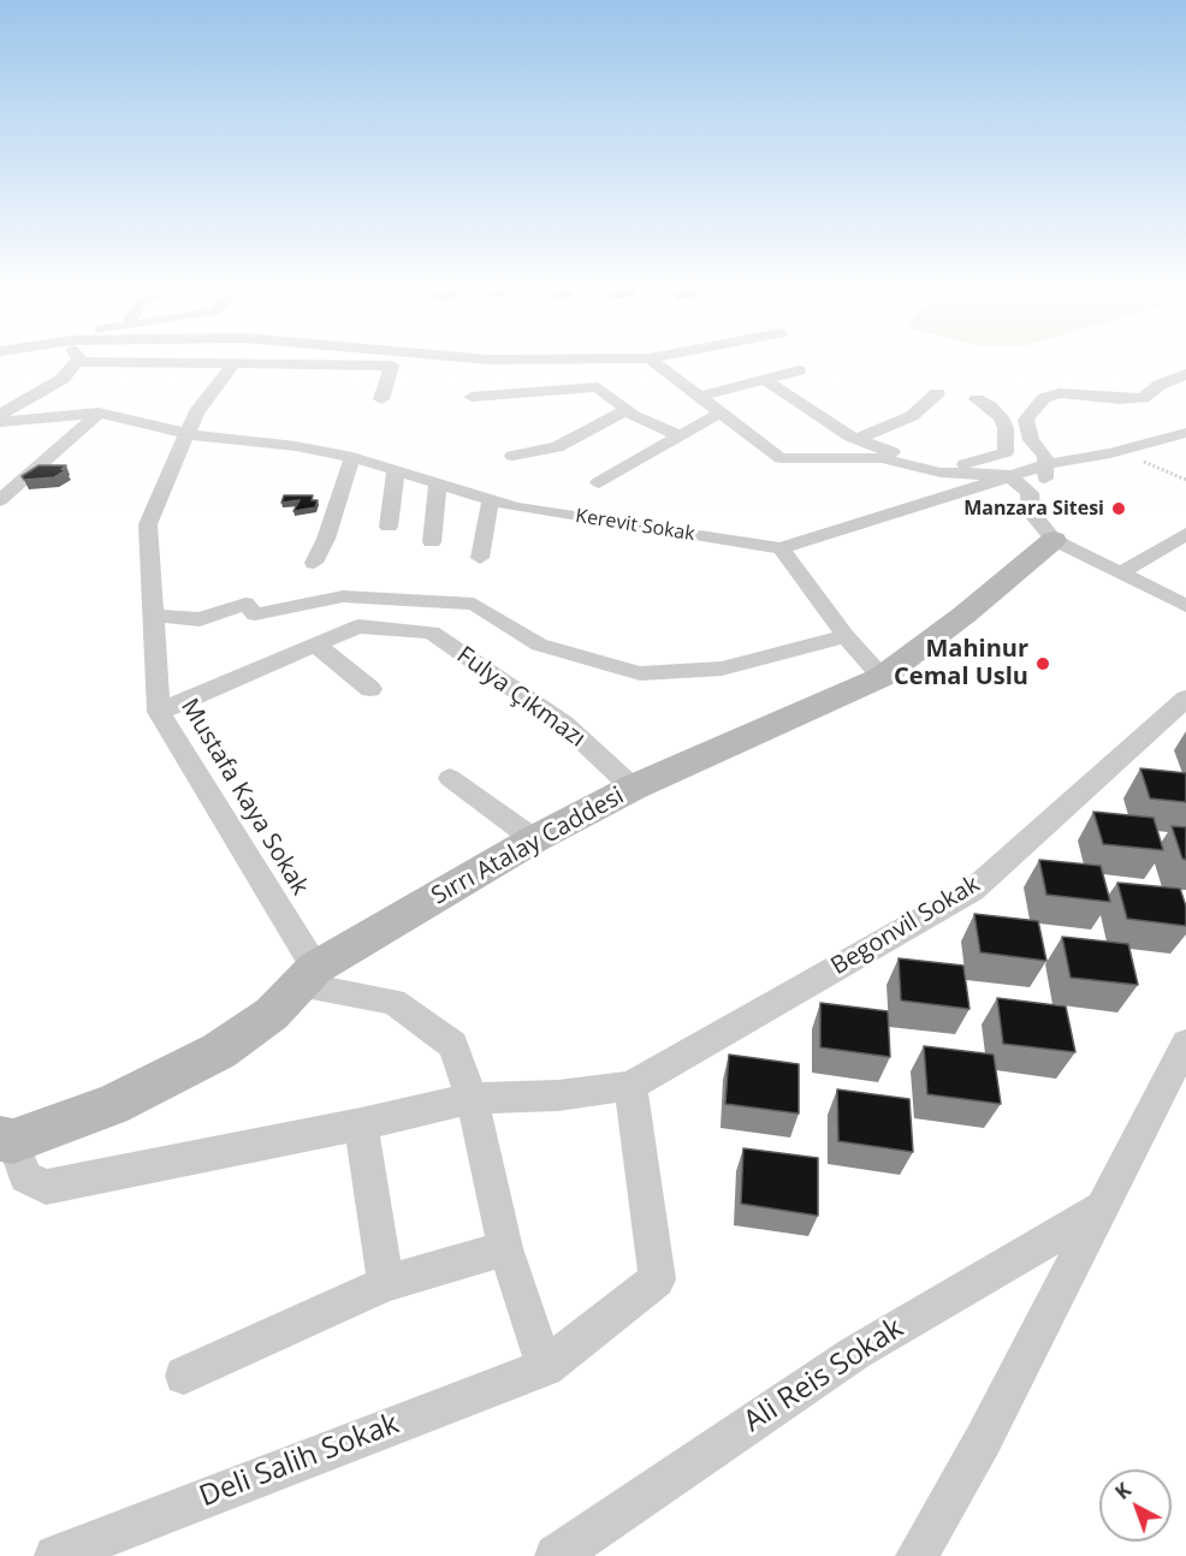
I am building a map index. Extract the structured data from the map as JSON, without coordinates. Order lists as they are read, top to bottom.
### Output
{
  "streets": {
    "street": [
      "Kerevit Sokak",
      "Fulya Çıkmazı",
      "Mustafa Kaya Sokak",
      "Sırrı Atalay Caddesi",
      "Begonvil Sokak",
      "Ali Reis Sokak",
      "Deli Salih Sokak"
    ]
  },
  "crossings": [
    ["Kerevit Sokak", "Mustafa Kaya Sokak"],
    ["Fulya Çıkmazı", "Mustafa Kaya Sokak"],
    ["Fulya Çıkmazı", "Sırrı Atalay Caddesi"],
    ["Mustafa Kaya Sokak", "Sırrı Atalay Caddesi"],
    ["Begonvil Sokak", "Deli Salih Sokak"]
  ],
  "places": ["Manzara Sitesi", "Mahinur Cemal Uslu"],
  "north": "top left"
}
